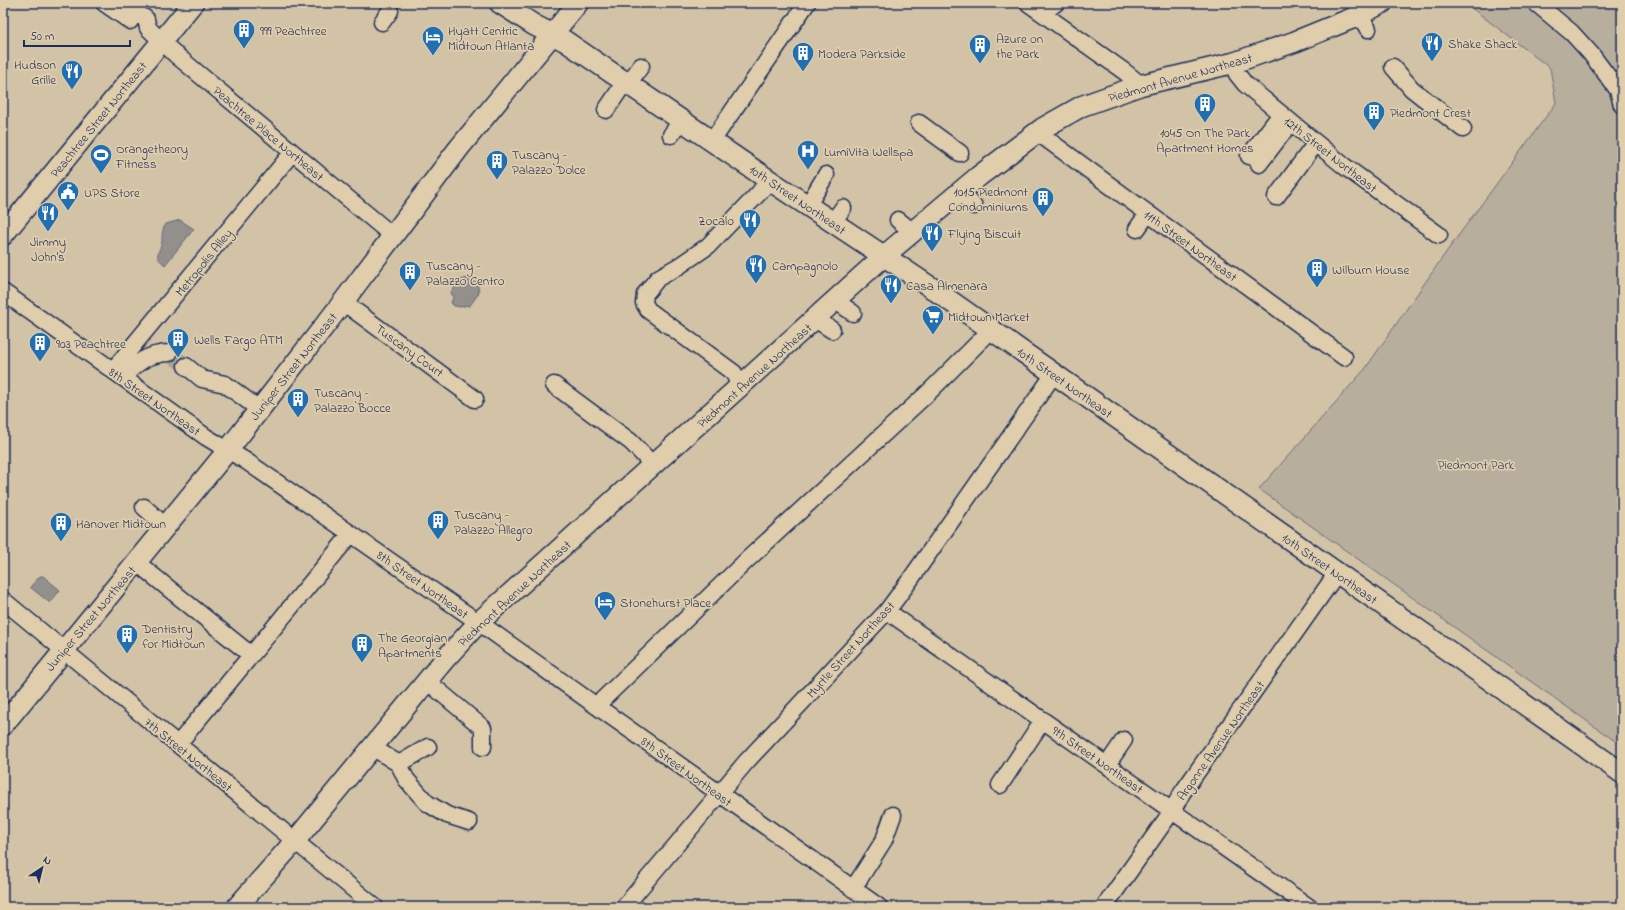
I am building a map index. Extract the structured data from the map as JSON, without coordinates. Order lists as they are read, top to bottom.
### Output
{
  "streets": {
    "main road": [
      "Piedmont Avenue Northeast",
      "Peachtree Street Northeast",
      "10th Street Northeast",
      "Juniper Street Northeast"
    ],
    "street": [
      "Peachtree Place Northeast",
      "12th Street Northeast",
      "11th Street Northeast",
      "Metropolis Alley",
      "Tuscany Court",
      "8th Street Northeast",
      "Myrtle Street Northeast",
      "Argonne Avenue Northeast",
      "7th Street Northeast",
      "9th Street Northeast"
    ]
  },
  "crossings": [
    ["Piedmont Avenue Northeast", "12th Street Northeast"],
    ["Piedmont Avenue Northeast", "10th Street Northeast"],
    ["Piedmont Avenue Northeast", "11th Street Northeast"],
    ["Piedmont Avenue Northeast", "8th Street Northeast"],
    ["Piedmont Avenue Northeast", "7th Street Northeast"],
    ["Peachtree Street Northeast", "Peachtree Place Northeast"],
    ["Peachtree Place Northeast", "Metropolis Alley"],
    ["Peachtree Place Northeast", "Juniper Street Northeast"],
    ["10th Street Northeast", "Juniper Street Northeast"],
    ["10th Street Northeast", "Myrtle Street Northeast"],
    ["10th Street Northeast", "Argonne Avenue Northeast"],
    ["Metropolis Alley", "8th Street Northeast"],
    ["Tuscany Court", "Juniper Street Northeast"],
    ["Juniper Street Northeast", "8th Street Northeast"],
    ["Juniper Street Northeast", "7th Street Northeast"],
    ["8th Street Northeast", "Myrtle Street Northeast"],
    ["Myrtle Street Northeast", "9th Street Northeast"],
    ["Argonne Avenue Northeast", "9th Street Northeast"]
  ],
  "parks": ["Piedmont Park"],
  "places": {
    "building": [
      "999 Peachtree",
      "Azure on the Park",
      "Modera Parkside",
      "1045 On The Park Apartment Homes",
      "Piedmont Crest",
      "Tuscany - Palazzo Dolce",
      "1015 Piedmont Condominiums",
      "Wilburn House",
      "Tuscany - Palazzo Centro",
      "Wells Fargo ATM",
      "903 Peachtree",
      "Tuscany - Palazzo Bocce",
      "Tuscany - Palazzo Allegro",
      "Hanover Midtown",
      "Dentistry for Midtown",
      "The Georgian Apartments"
    ],
    "hotel": ["Hyatt Centric Midtown Atlanta", "Stonehurst Place"],
    "restaurant": [
      "Shake Shack",
      "Hudson Grille",
      "Jimmy John's",
      "Zocalo",
      "Flying Biscuit",
      "Campagnolo",
      "Casa Almenara"
    ],
    "hospital": ["LumiVita Wellspa"],
    "sports": ["Orangetheory Fitness"],
    "public building": ["UPS Store"],
    "supermarket": ["Midtown Market"]
  },
  "scale_bar": "50 m",
  "north": "top right"
}
